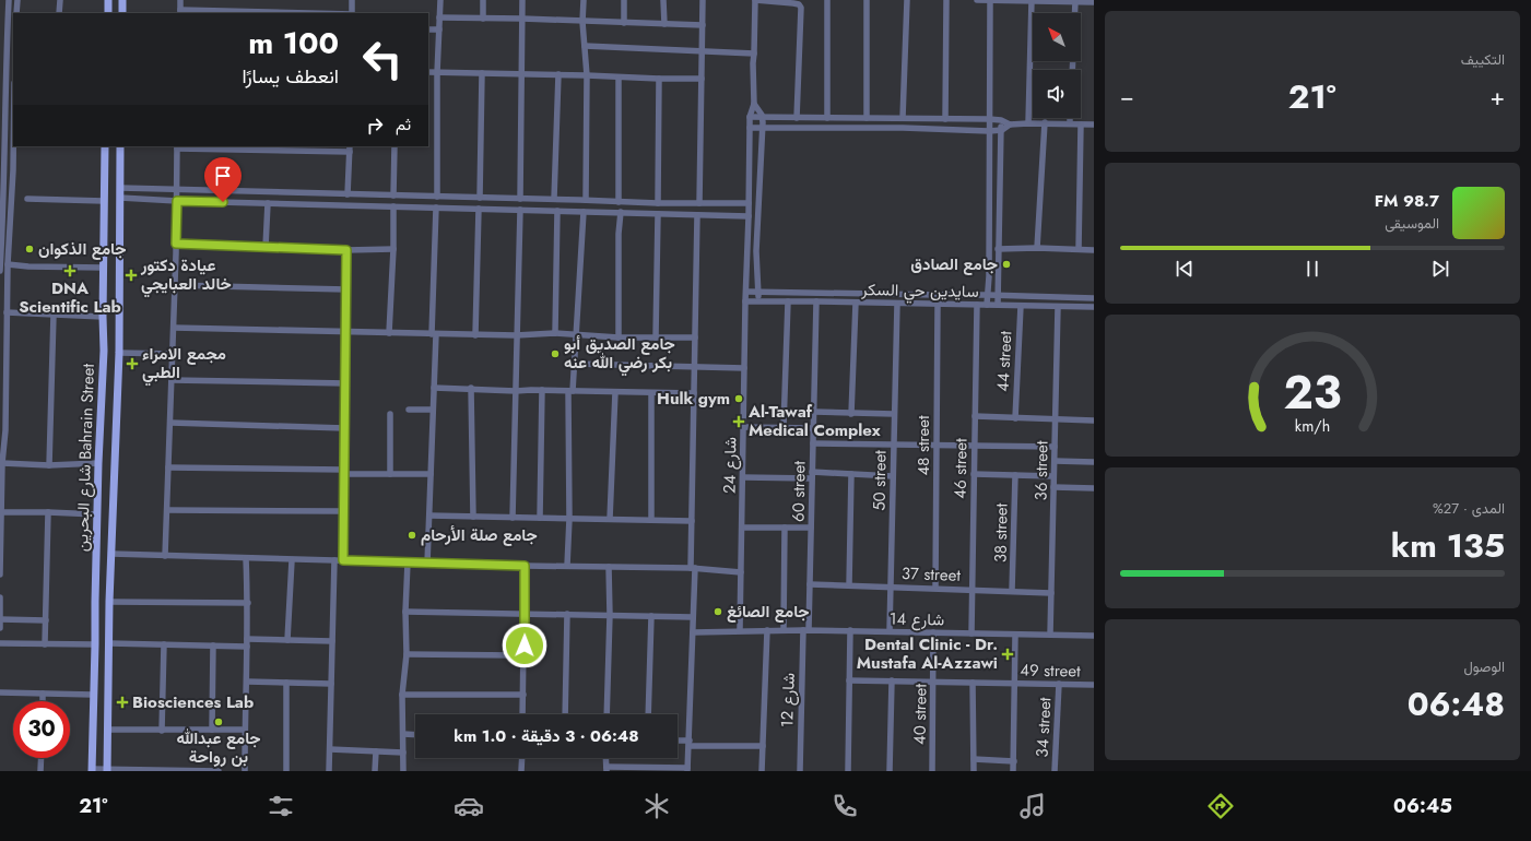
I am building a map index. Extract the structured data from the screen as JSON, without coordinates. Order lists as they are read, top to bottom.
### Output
{
  "streets": {
    "main road": ["شارع البحرين Bahrain Street"],
    "street": [
      "سايدين حي السكر",
      "44 street",
      "48 street",
      "شارع 24",
      "46 street",
      "36 street",
      "50 street",
      "60 street",
      "38 street",
      "37 street",
      "شارع 14",
      "49 street",
      "شارع 12",
      "40 street",
      "34 street"
    ]
  },
  "crossings": [
    ["سايدين حي السكر", "44 street"],
    ["سايدين حي السكر", "48 street"],
    ["سايدين حي السكر", "شارع 24"],
    ["سايدين حي السكر", "46 street"],
    ["سايدين حي السكر", "36 street"],
    ["سايدين حي السكر", "50 street"],
    ["سايدين حي السكر", "60 street"],
    ["48 street", "37 street"],
    ["شارع 24", "شارع 14"],
    ["46 street", "37 street"],
    ["46 street", "شارع 14"],
    ["36 street", "37 street"],
    ["36 street", "شارع 14"],
    ["50 street", "37 street"],
    ["50 street", "شارع 14"],
    ["60 street", "37 street"],
    ["60 street", "شارع 14"],
    ["60 street", "شارع 12"],
    ["38 street", "37 street"],
    ["شارع 14", "شارع 12"],
    ["شارع 14", "40 street"],
    ["49 street", "40 street"],
    ["49 street", "34 street"]
  ],
  "places": {
    "other": [
      "جامع الذكوان",
      "جامع الصادق",
      "جامع الصديق أبو بكر رضي الله عنه",
      "Hulk gym",
      "جامع صلة الأرحام",
      "جامع الصائغ",
      "جامع عبدالله بن رواحة"
    ],
    "health": [
      "DNA Scientific Lab",
      "عيادة دكتور خالد العبايجي",
      "مجمع الامراء الطبي",
      "Al-Tawaf Medical Complex",
      "Dental Clinic - Dr. Mustafa Al-Azzawi",
      "Biosciences Lab"
    ]
  },
  "north": "top left",
  "page": {
    "tile": [
      "التكييف",
      ["المدى · 27%", "135 km"],
      ["الوصول", "06:48"]
    ],
    "turn": ["100 m", "انعطف يسارًا"],
    "heat": ["−", "21°", "+"],
    "then": "ثم",
    "song": ["98.7 FM", "الموسيقى"],
    "limit": "30",
    "trip": "06:48 · 3 دقيقة · 1.0 km",
    "tabs": ["06:45", "21°"],
    "gauge": ["23", "km/h"]
  }
}
